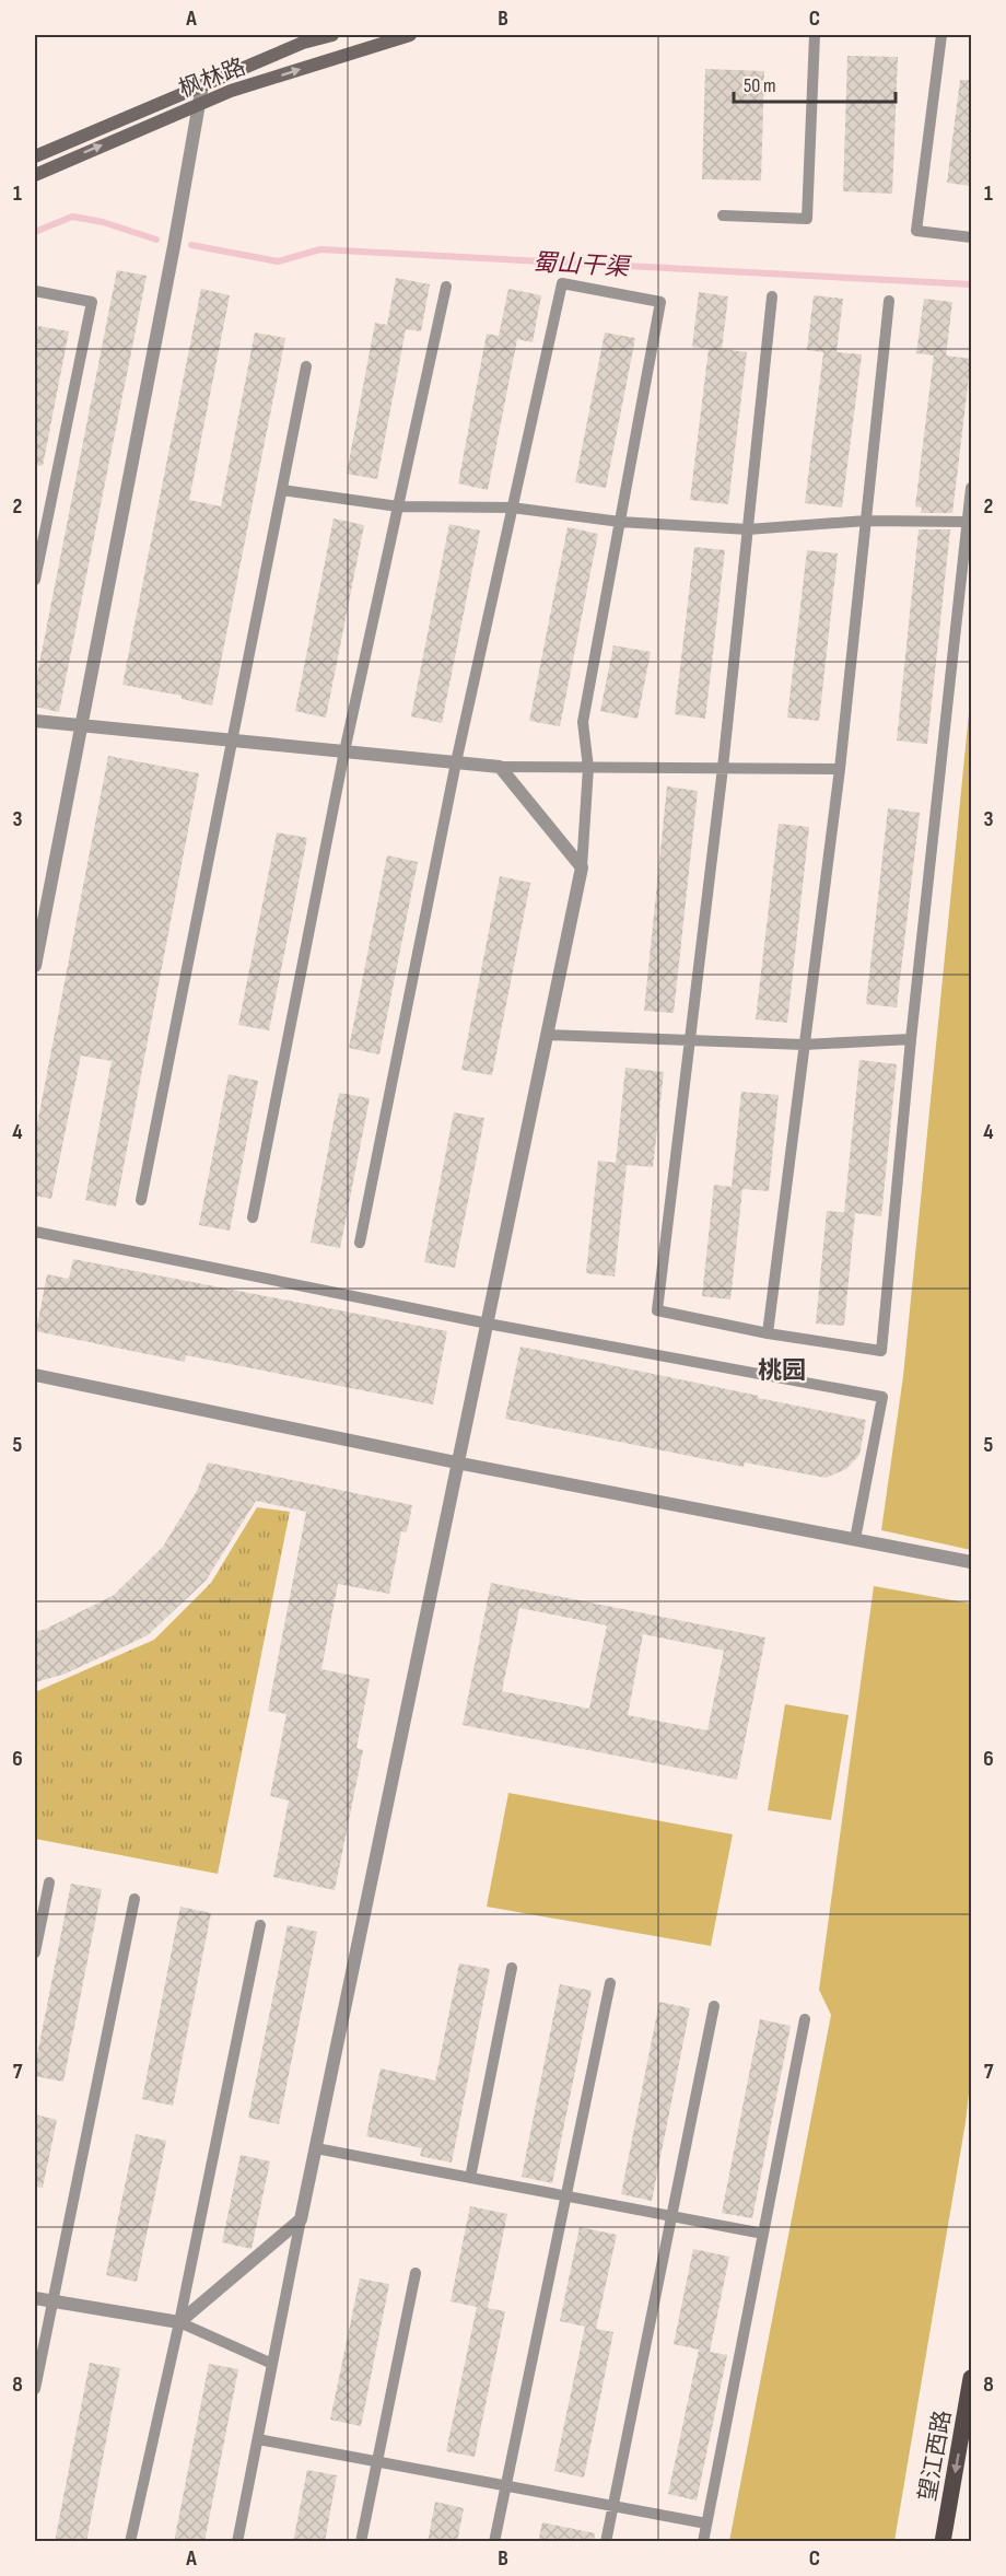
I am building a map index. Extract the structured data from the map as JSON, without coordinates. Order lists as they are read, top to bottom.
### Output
{
  "streets": {
    "main road": ["枫林路", "望江西路"]
  },
  "one_way": ["望江西路"],
  "districts": ["桃园"],
  "water": ["蜀山干渠"],
  "scale_bar": "50 m",
  "grid": {
    "columns": ["A", "B", "C"],
    "rows": [
      "1",
      "2",
      "3",
      "4",
      "5",
      "6",
      "7",
      "8"
    ]
  }
}
